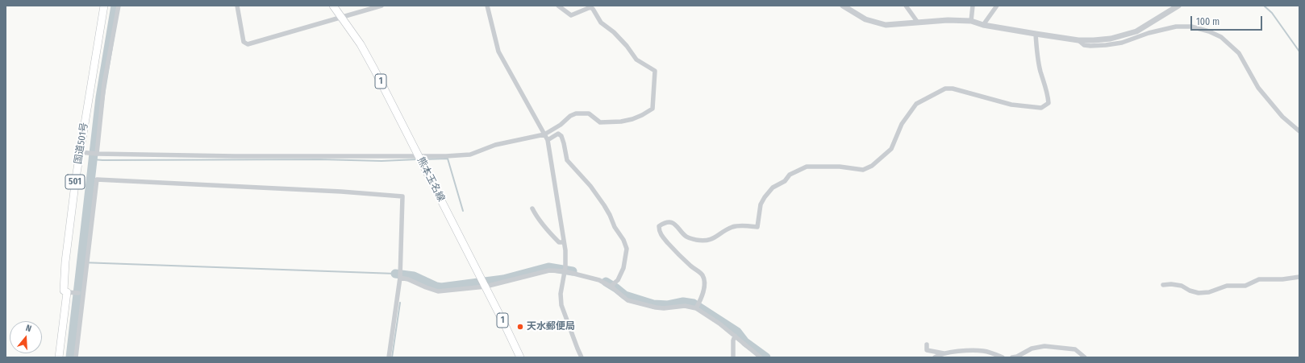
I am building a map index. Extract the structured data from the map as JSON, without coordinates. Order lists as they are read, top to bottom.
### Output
{
  "streets": {
    "main road": [
      "1",
      "国道501号",
      "熊本玉名線",
      "501"
    ]
  },
  "places": ["天水郵便局"],
  "scale_bar": "100 m",
  "north": "top"
}
